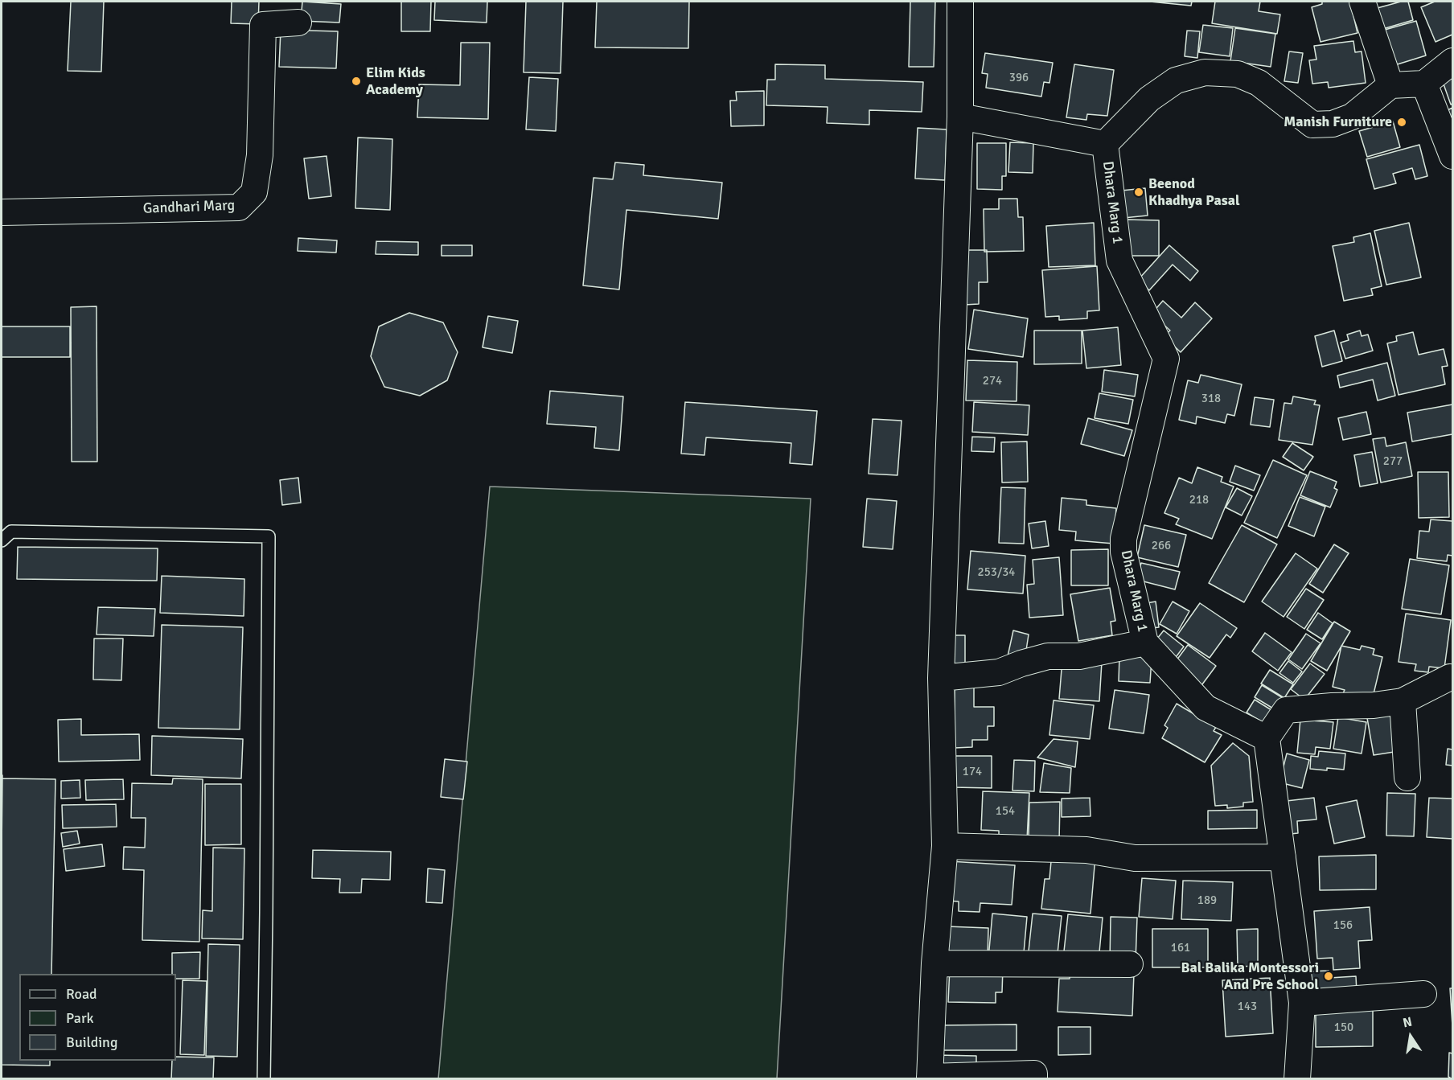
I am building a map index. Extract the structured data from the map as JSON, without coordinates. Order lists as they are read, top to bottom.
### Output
{
  "streets": {
    "street": ["Dhara Marg 1", "Gandhari Marg"]
  },
  "places": [
    "Elim Kids Academy",
    "Manish Furniture",
    "Beenod Khadhya Pasal",
    "Bal Balika Montessori And Pre School"
  ],
  "house_numbers": [
    "396",
    "274",
    "318",
    "277",
    "218",
    "266",
    "253/34",
    "174",
    "154",
    "189",
    "156",
    "161",
    "143",
    "150"
  ],
  "legend": ["Road", "Park", "Building"],
  "north": "top"
}
